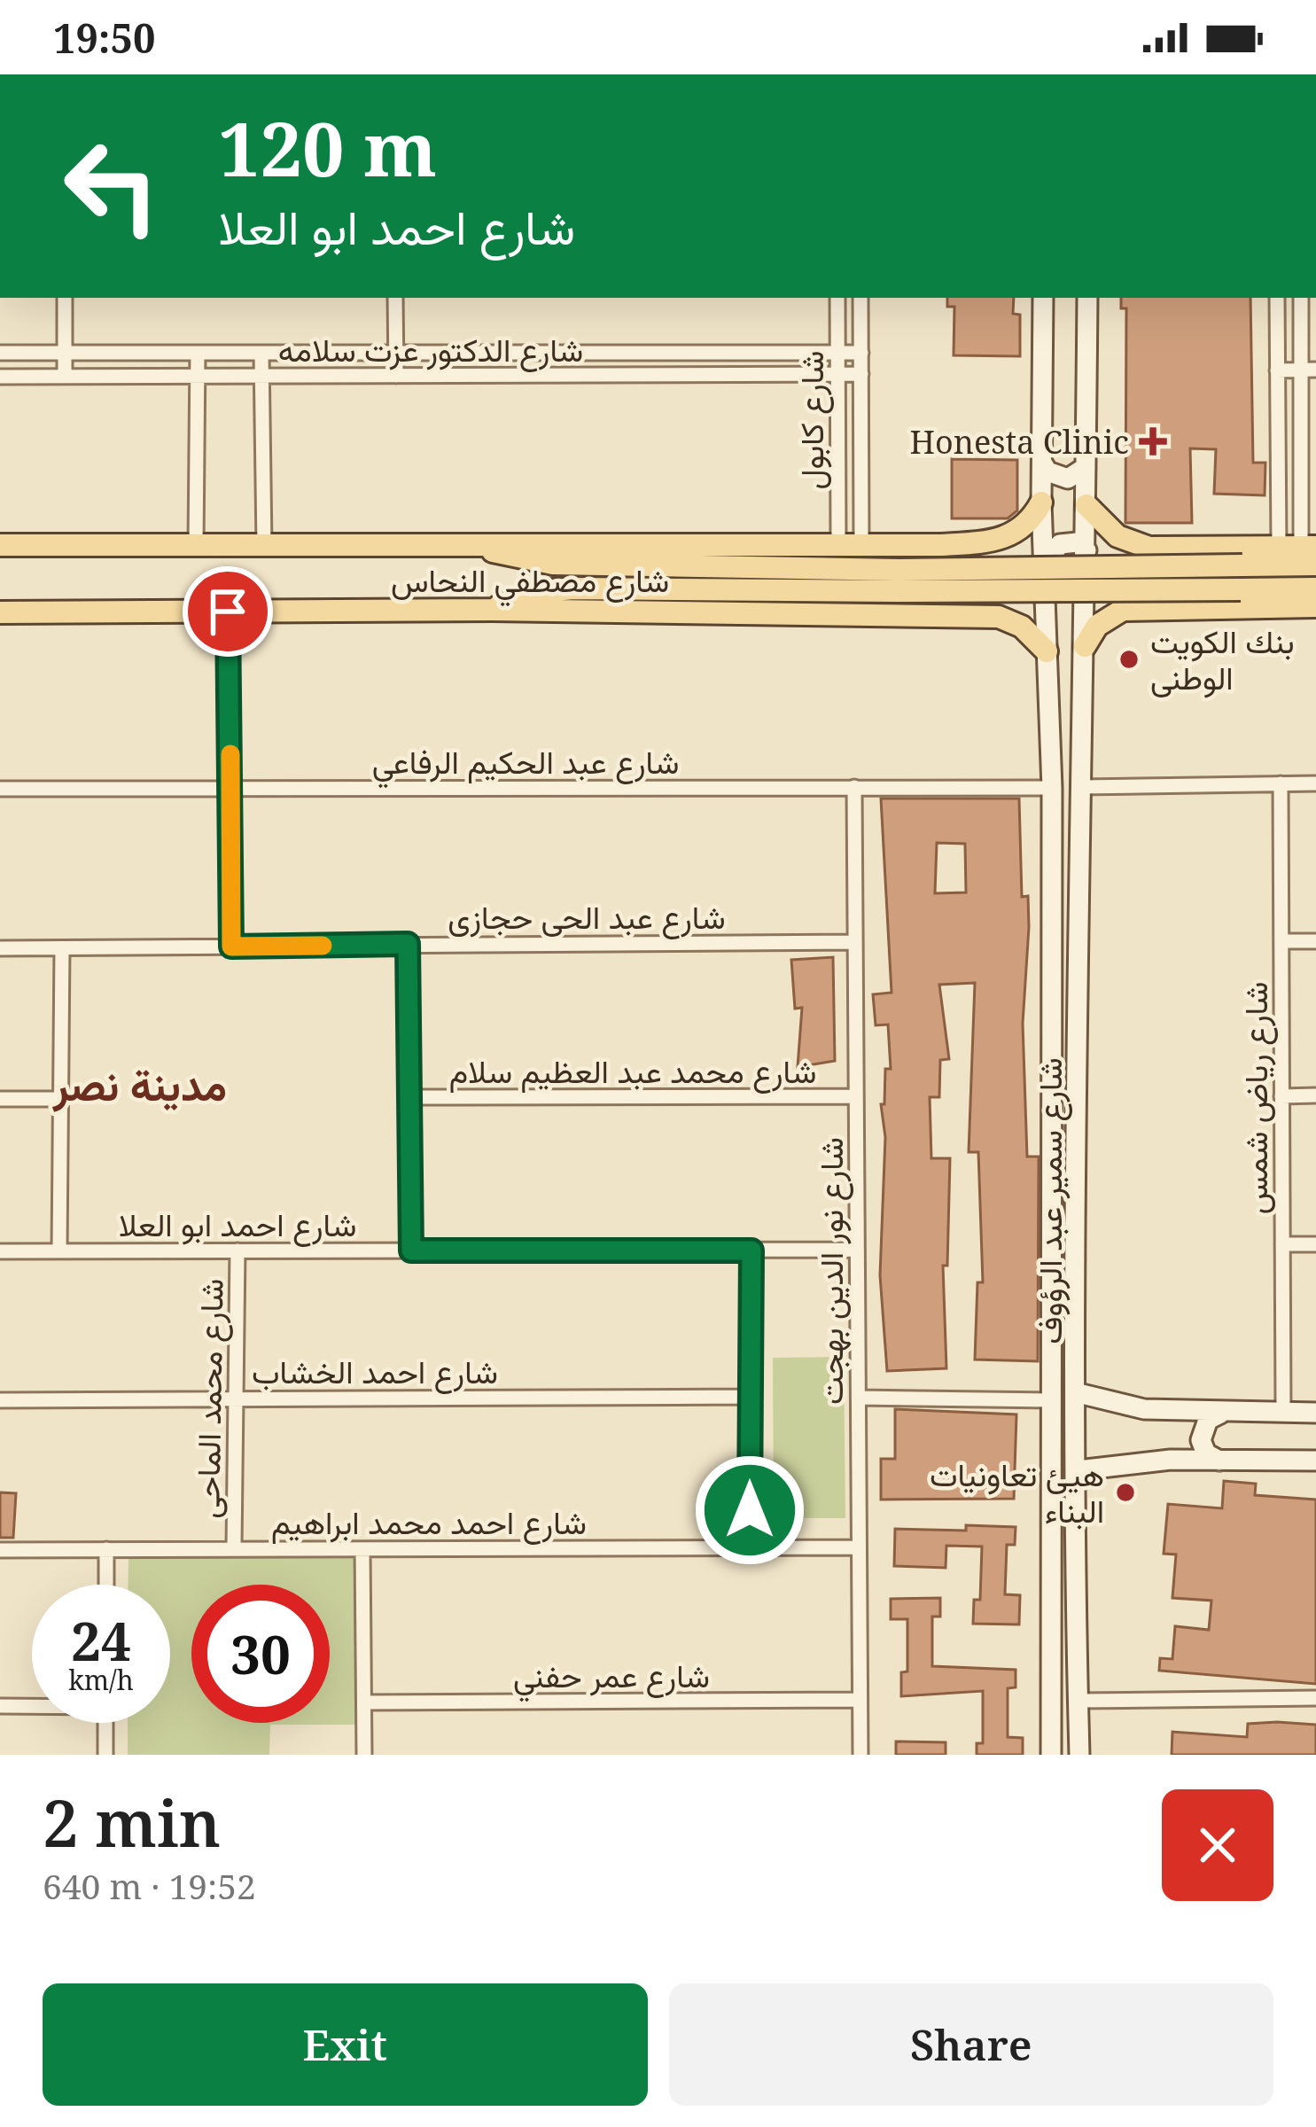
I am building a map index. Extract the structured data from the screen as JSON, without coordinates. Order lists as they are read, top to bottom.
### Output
{
  "streets": {
    "main road": ["شارع مصطفي النحاس"],
    "street": [
      "شارع الدكتور عزت سلامه",
      "شارع كابول",
      "شارع عبد الحكيم الرفاعي",
      "شارع عبد الحى حجازى",
      "شارع محمد عبد العظيم سلام",
      "شارع رياض شمس",
      "شارع سمير عبد الرؤوف",
      "شارع احمد ابو العلا",
      "شارع نور الدين بهجت",
      "شارع احمد الخشاب",
      "شارع محمد الماحى",
      "شارع احمد محمد ابراهيم",
      "شارع عمر حفني"
    ]
  },
  "crossings": [
    ["شارع الدكتور عزت سلامه", "شارع كابول"],
    ["شارع كابول", "شارع مصطفي النحاس"],
    ["شارع مصطفي النحاس", "شارع سمير عبد الرؤوف"],
    ["شارع عبد الحكيم الرفاعي", "شارع سمير عبد الرؤوف"],
    ["شارع عبد الحكيم الرفاعي", "شارع نور الدين بهجت"],
    ["شارع عبد الحى حجازى", "شارع نور الدين بهجت"],
    ["شارع محمد عبد العظيم سلام", "شارع نور الدين بهجت"],
    ["شارع احمد ابو العلا", "شارع نور الدين بهجت"],
    ["شارع احمد ابو العلا", "شارع محمد الماحى"],
    ["شارع نور الدين بهجت", "شارع احمد محمد ابراهيم"],
    ["شارع نور الدين بهجت", "شارع عمر حفني"],
    ["شارع احمد الخشاب", "شارع محمد الماحى"],
    ["شارع محمد الماحى", "شارع احمد محمد ابراهيم"]
  ],
  "districts": ["مدينة نصر"],
  "places": {
    "health": ["Honesta Clinic"],
    "other": ["بنك الكويت الوطنى", "هيئ تعاونيات البناء"]
  },
  "page": {
    "status": "19:50",
    "turn": ["120 m", "شارع احمد ابو العلا"],
    "speed": "24 km/h",
    "limit": "30",
    "heading": ["2 min", "640 m · 19:52"],
    "buttons": ["Exit", "Share"]
  }
}
